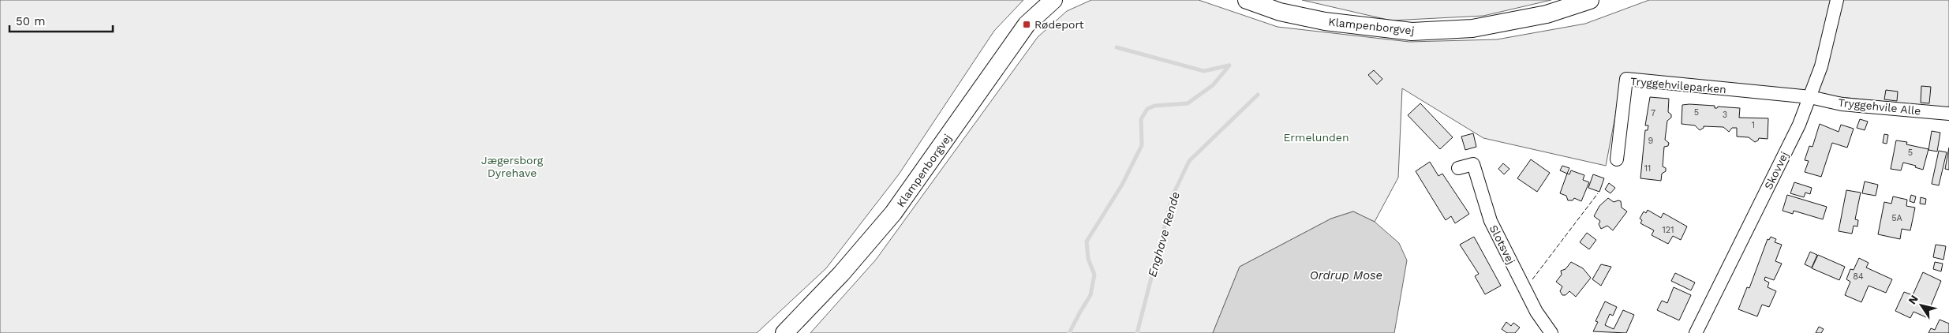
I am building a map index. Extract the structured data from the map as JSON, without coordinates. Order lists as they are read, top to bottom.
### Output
{
  "streets": {
    "street": [
      "Klampenborgvej",
      "Tryggehvileparken",
      "Tryggehvile Alle",
      "Skovvej",
      "Slotsvej"
    ]
  },
  "crossings": [
    ["Tryggehvileparken", "Tryggehvile Alle"],
    ["Tryggehvileparken", "Skovvej"],
    ["Tryggehvile Alle", "Skovvej"]
  ],
  "water": ["Enghave Rende", "Ordrup Mose"],
  "parks": ["Ermelunden", "Jægersborg Dyrehave"],
  "places": {
    "transit": ["Rødeport"]
  },
  "house_numbers": [
    "5",
    "7",
    "3",
    "1",
    "9",
    "5",
    "11",
    "5A",
    "121",
    "84"
  ],
  "scale_bar": "50 m",
  "north": "top left"
}
